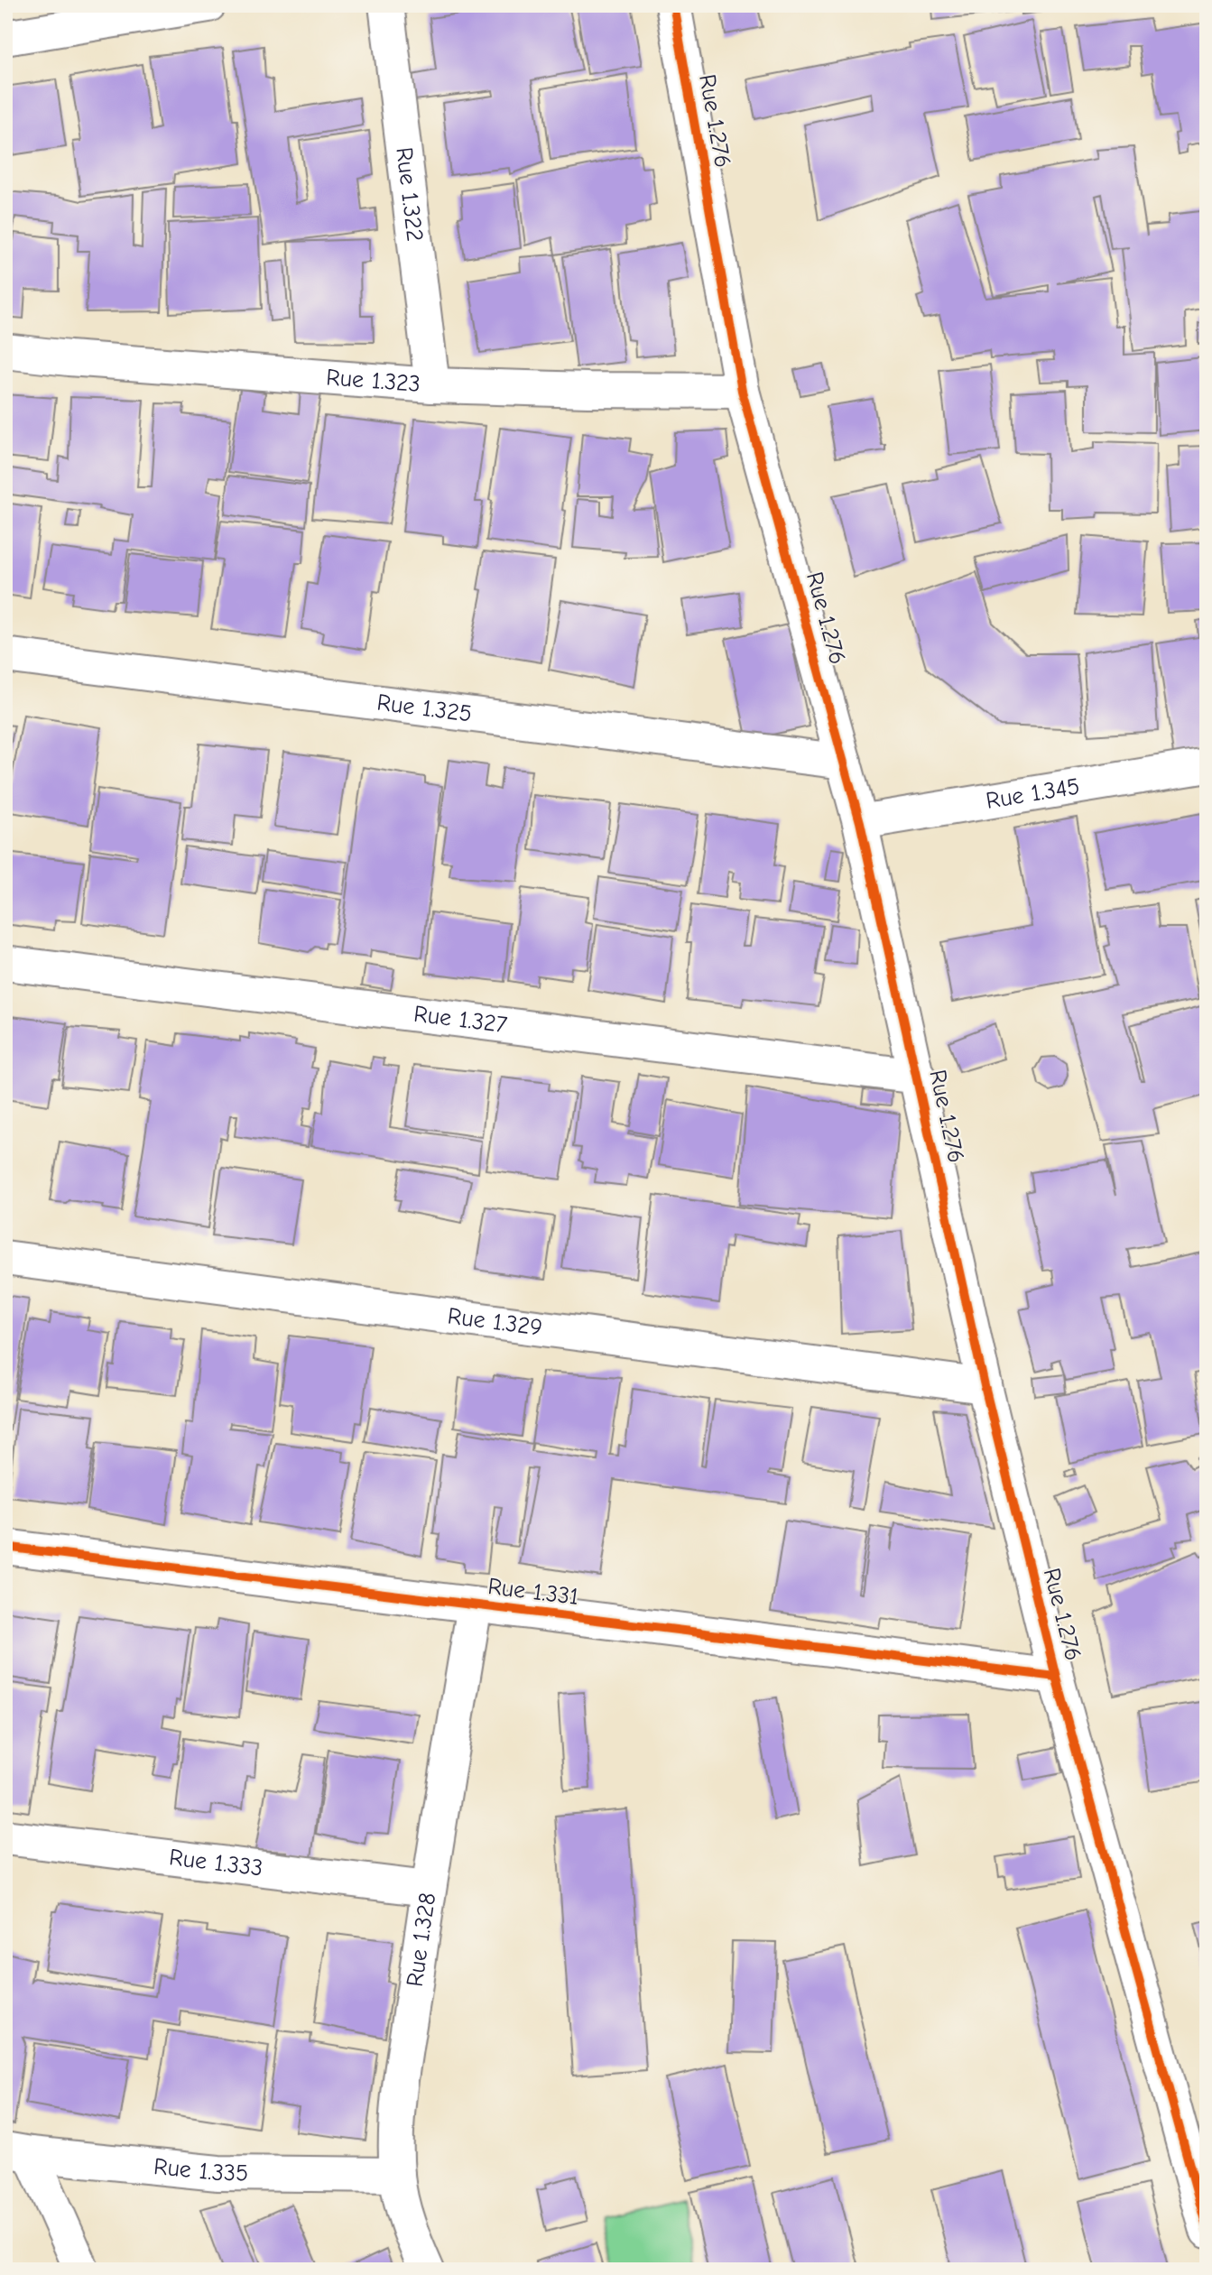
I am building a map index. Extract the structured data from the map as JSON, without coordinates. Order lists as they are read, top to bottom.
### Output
{
  "streets": {
    "street": [
      "Rue 1.276",
      "Rue 1.322",
      "Rue 1.323",
      "Rue 1.325",
      "Rue 1.345",
      "Rue 1.327",
      "Rue 1.329",
      "Rue 1.331",
      "Rue 1.333",
      "Rue 1.328",
      "Rue 1.335"
    ]
  },
  "crossings": [
    ["Rue 1.276", "Rue 1.323"],
    ["Rue 1.276", "Rue 1.325"],
    ["Rue 1.276", "Rue 1.345"],
    ["Rue 1.276", "Rue 1.327"],
    ["Rue 1.276", "Rue 1.329"],
    ["Rue 1.276", "Rue 1.331"],
    ["Rue 1.322", "Rue 1.323"],
    ["Rue 1.331", "Rue 1.328"],
    ["Rue 1.333", "Rue 1.328"],
    ["Rue 1.328", "Rue 1.335"]
  ]
}
